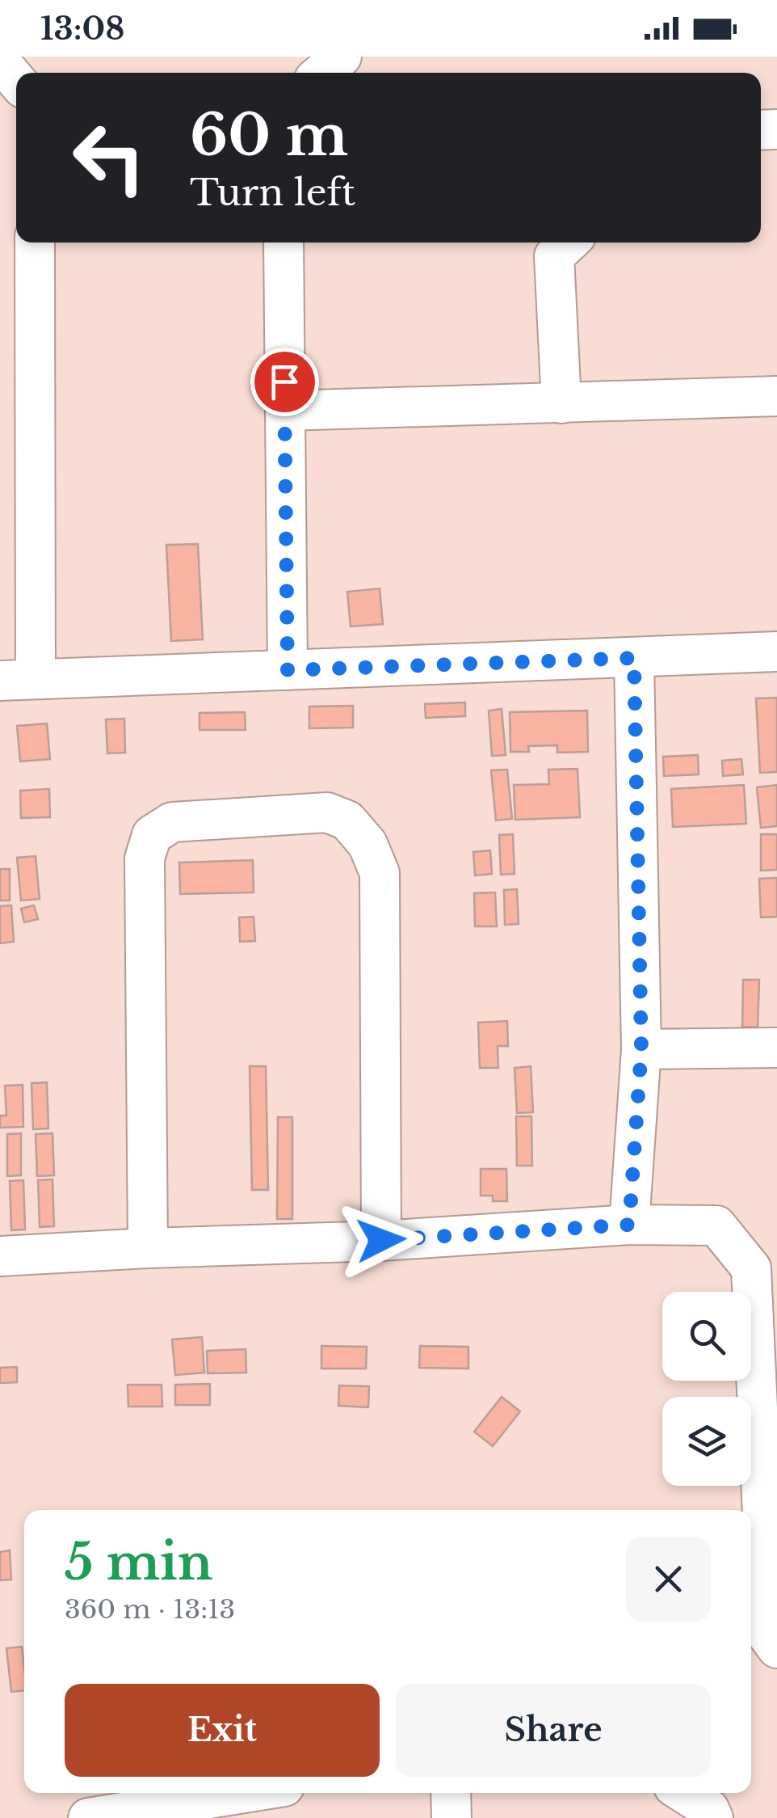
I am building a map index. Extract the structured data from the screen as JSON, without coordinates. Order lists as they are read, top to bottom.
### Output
{
  "page": {
    "status": "13:08",
    "turn": ["60 m", "Turn left"],
    "heading": ["5 min", "360 m · 13:13"],
    "buttons": ["Exit", "Share"]
  }
}
